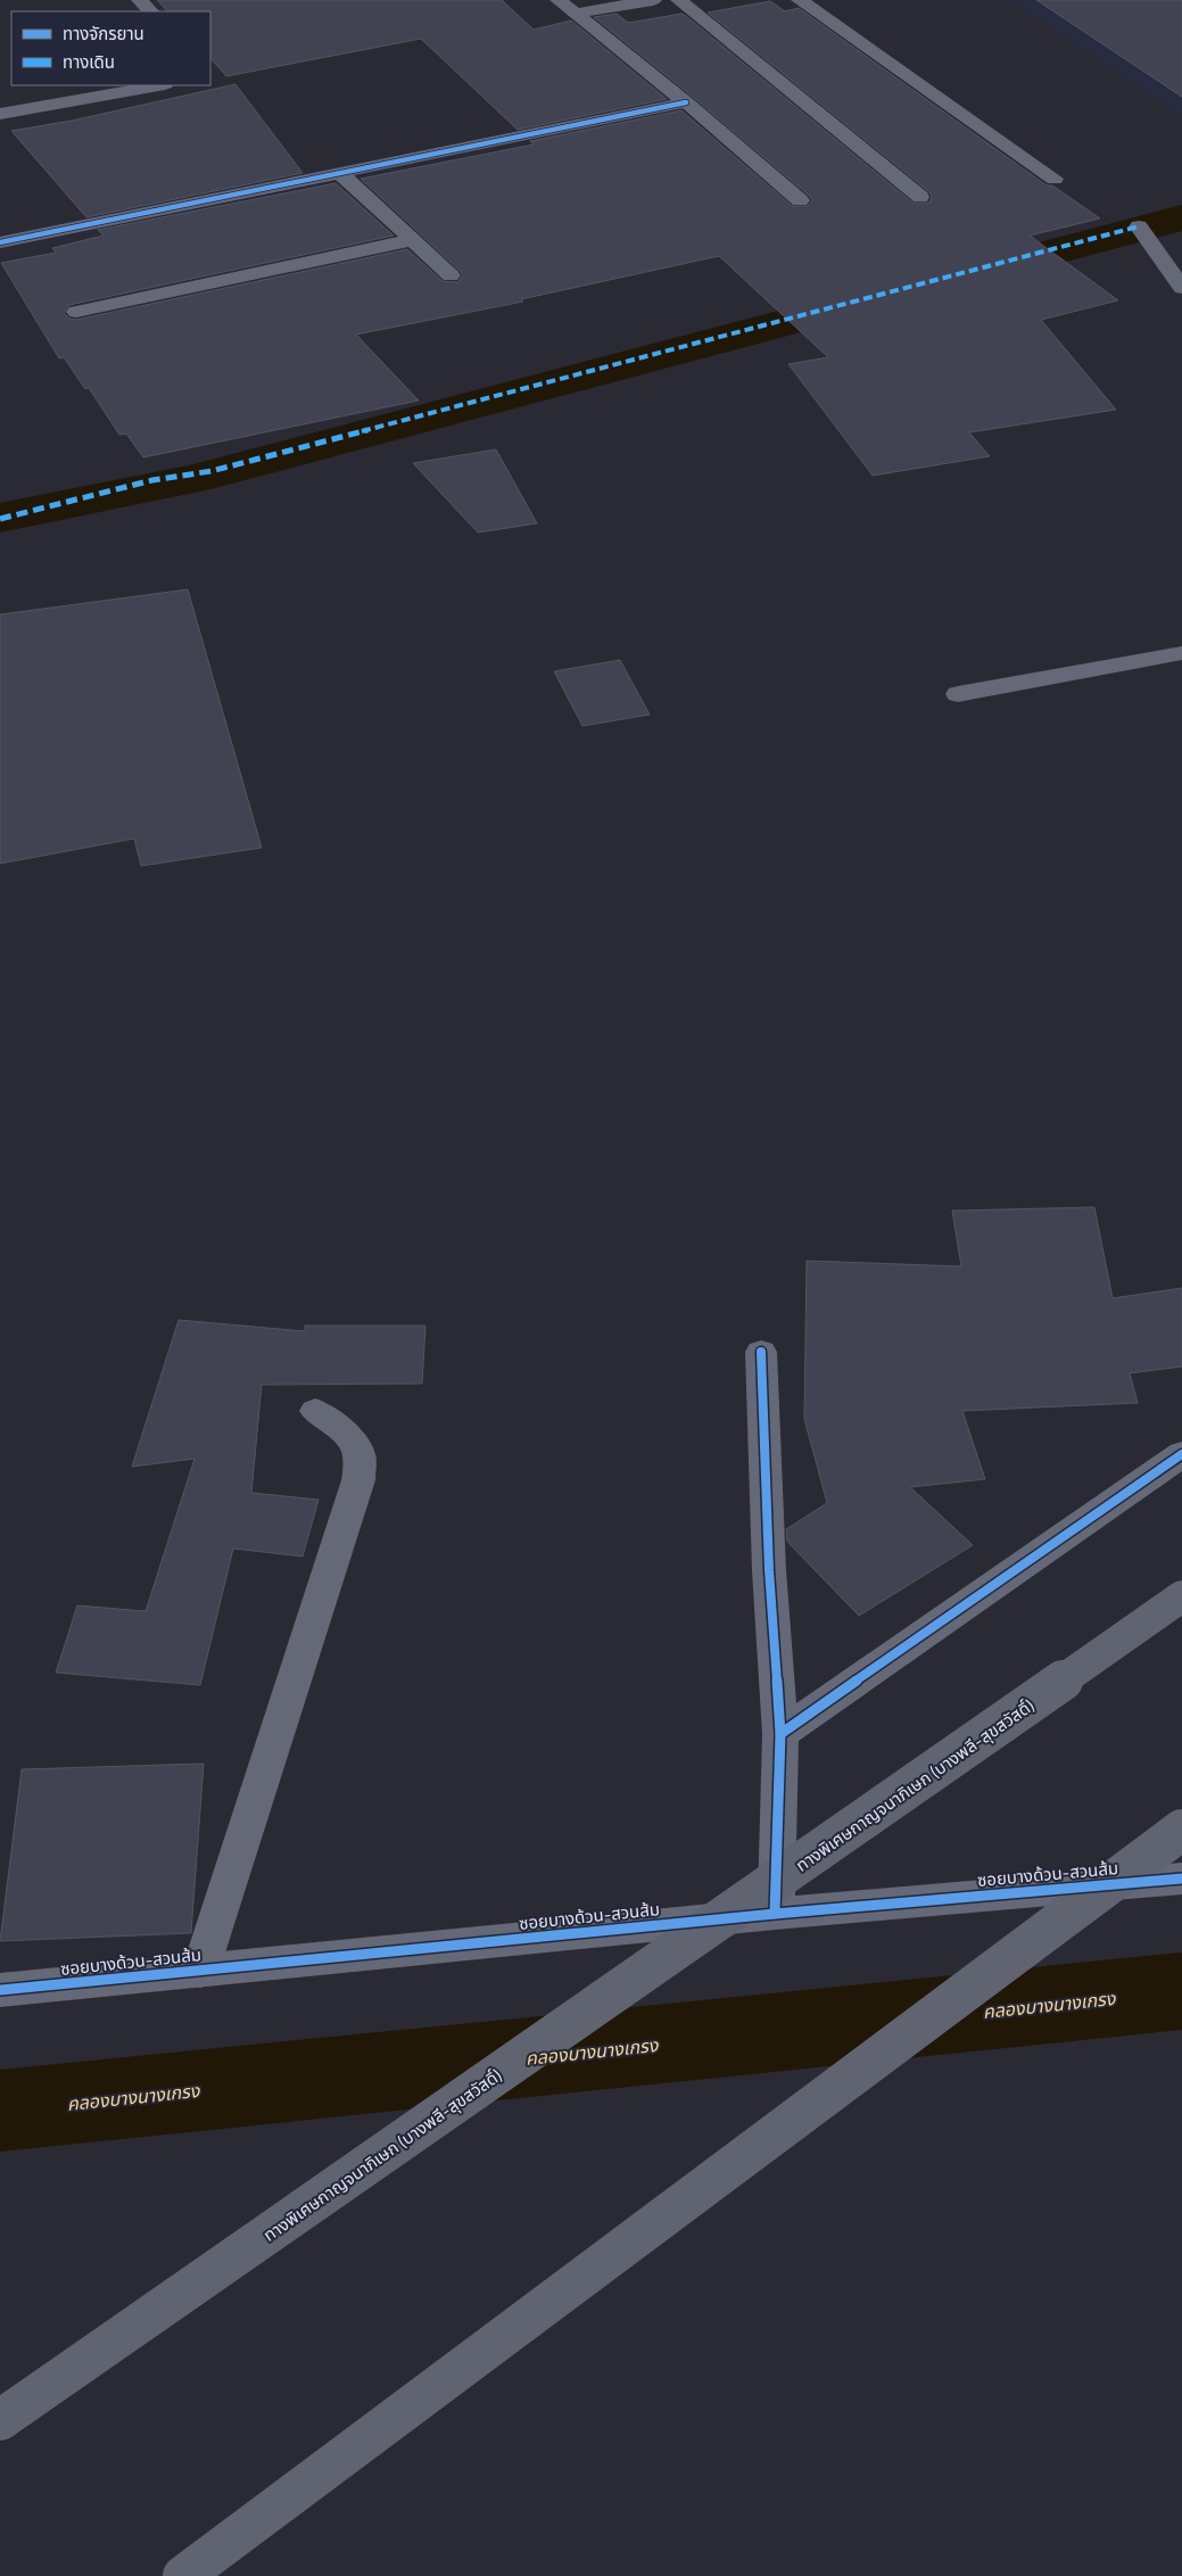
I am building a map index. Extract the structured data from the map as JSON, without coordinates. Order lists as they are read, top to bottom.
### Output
{
  "streets": {
    "highway": ["ทางพิเศษกาญจนาภิเษก (บางพลี-สุขสวัสดิ์)"],
    "street": ["ซอยบางด้วน-สวนส้ม"]
  },
  "water": ["คลองบางนางเกรง"],
  "legend": ["ทางจักรยาน", "ทางเดิน"]
}
